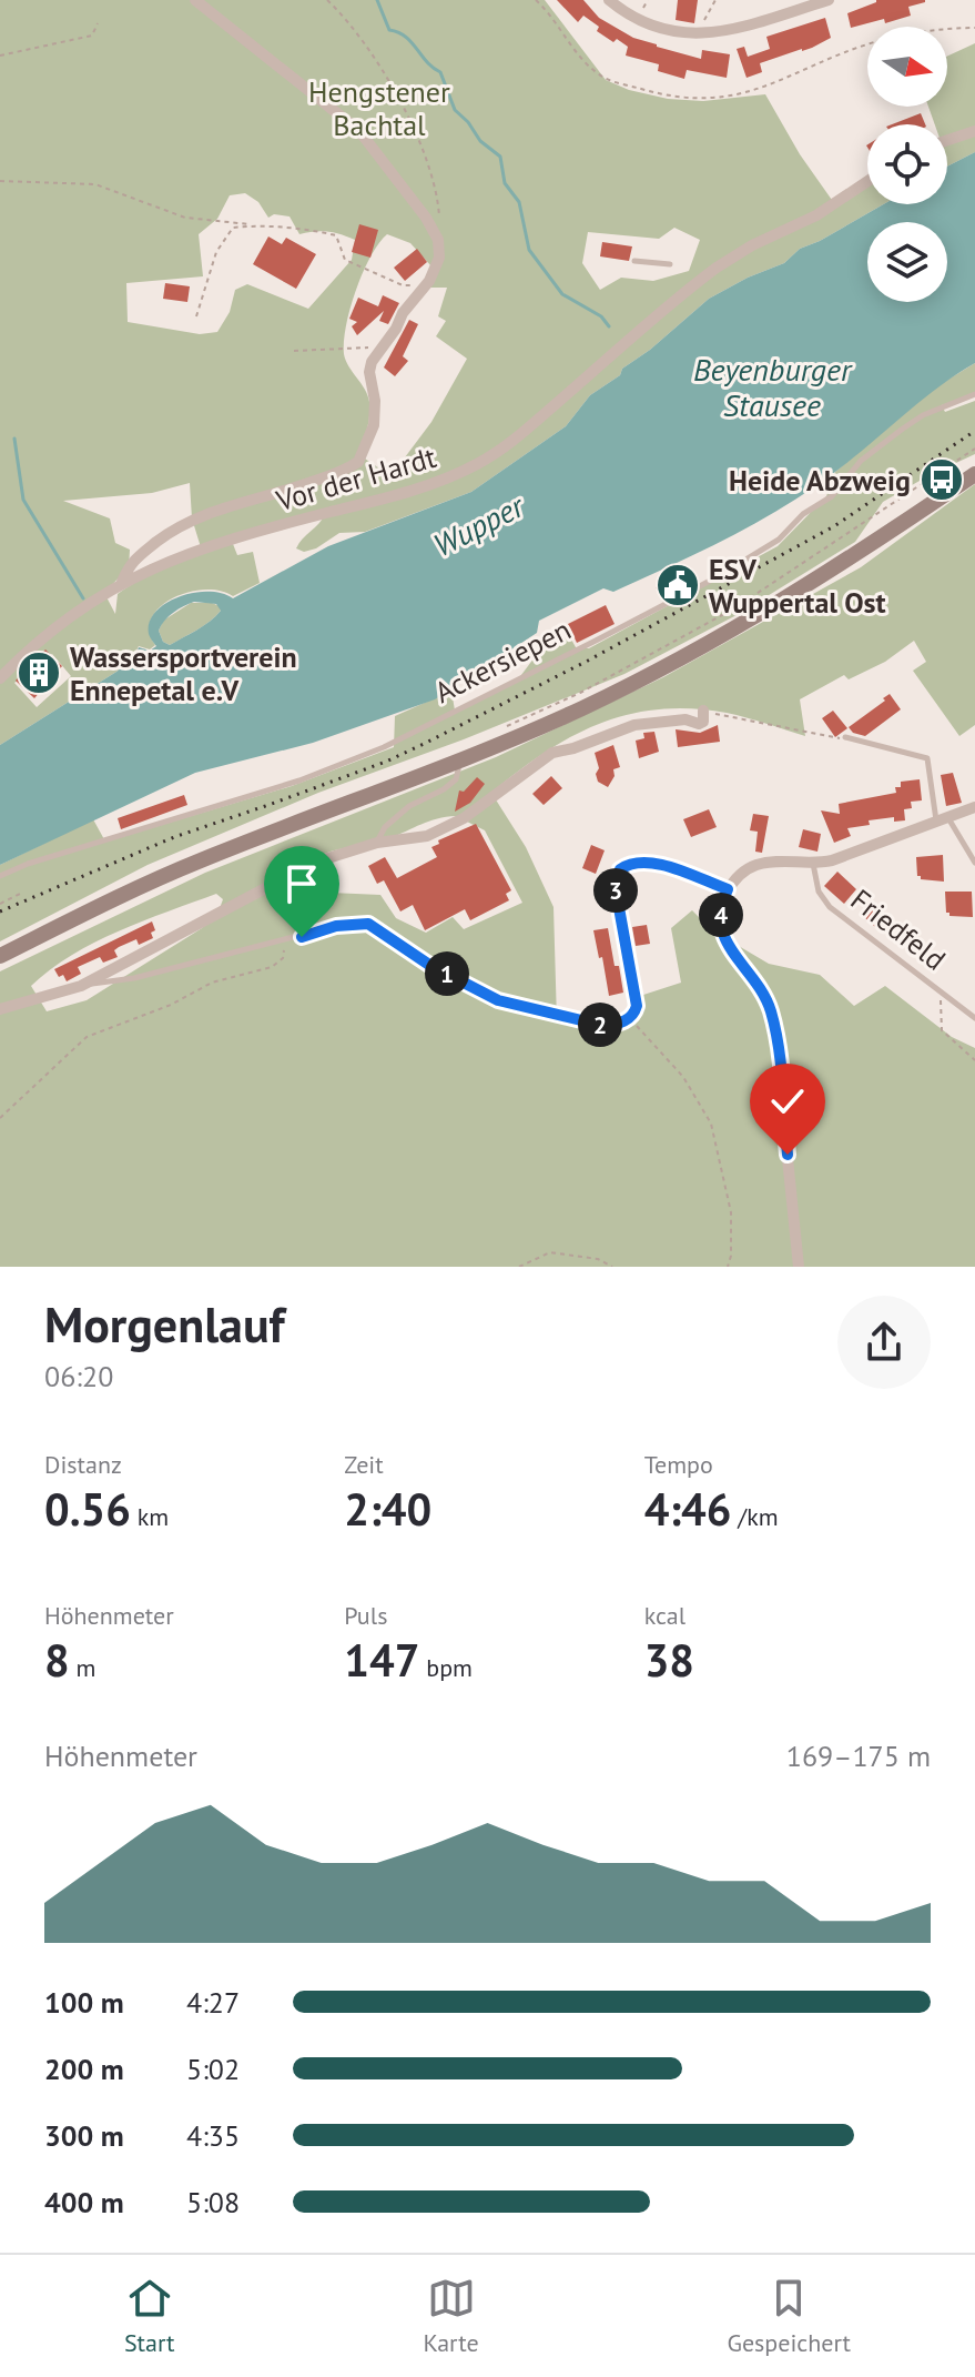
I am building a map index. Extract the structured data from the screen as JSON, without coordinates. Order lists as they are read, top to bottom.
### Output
{
  "streets": {
    "street": ["Vor der Hardt", "Friedfeld"],
    "lane": ["Ackersiepen"]
  },
  "water": ["Beyenburger Stausee", "Wupper"],
  "parks": ["Hengstener Bachtal"],
  "places": {
    "bus stop": ["Heide Abzweig"],
    "public building": ["ESV Wuppertal Ost"],
    "building": ["Wassersportverein Ennepetal e.V"]
  },
  "north": "right",
  "page": {
    "pins": [
      "3",
      "4",
      "1",
      "2"
    ],
    "heading": ["Morgenlauf", "06:20"],
    "stats": [
      ["Distanz", "0.56 km"],
      ["Zeit", "2:40"],
      ["Tempo", "4:46 /km"],
      ["Höhenmeter", "8 m"],
      ["Puls", "147 bpm"],
      ["kcal", "38"]
    ],
    "chart": ["Höhenmeter", "169–175 m"],
    "list": [
      {
        "name": "100 m",
        "note": "4:27"
      },
      {
        "name": "200 m",
        "note": "5:02"
      },
      {
        "name": "300 m",
        "note": "4:35"
      },
      {
        "name": "400 m",
        "note": "5:08"
      }
    ],
    "tabs": ["Start", "Karte", "Gespeichert"]
  }
}
